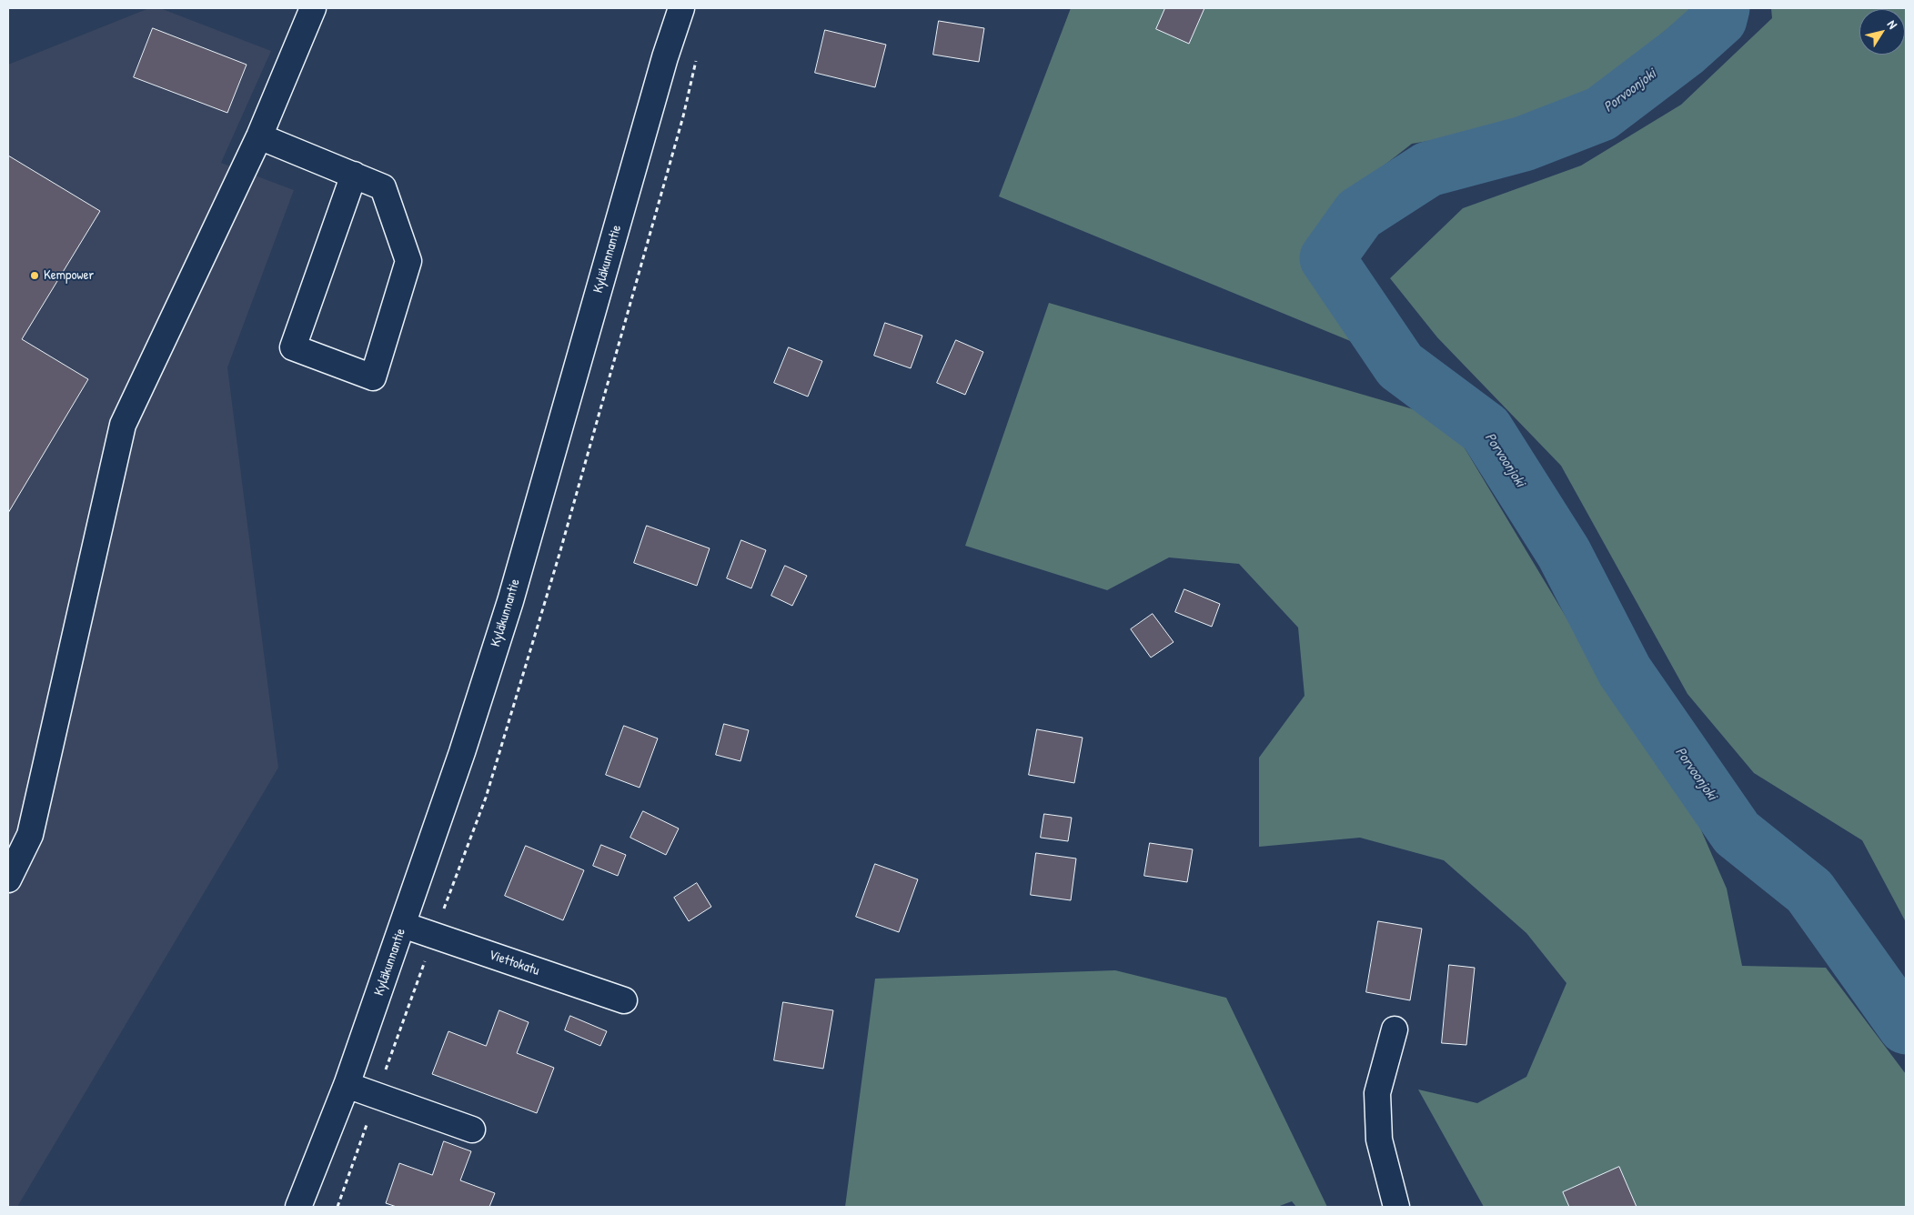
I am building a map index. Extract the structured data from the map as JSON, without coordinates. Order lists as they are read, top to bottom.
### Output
{
  "streets": {
    "street": ["Kyläkunnantie", "Viettokatu"]
  },
  "crossings": [
    ["Kyläkunnantie", "Viettokatu"]
  ],
  "water": ["Porvoonjoki"],
  "places": ["Kempower"],
  "north": "top right"
}
